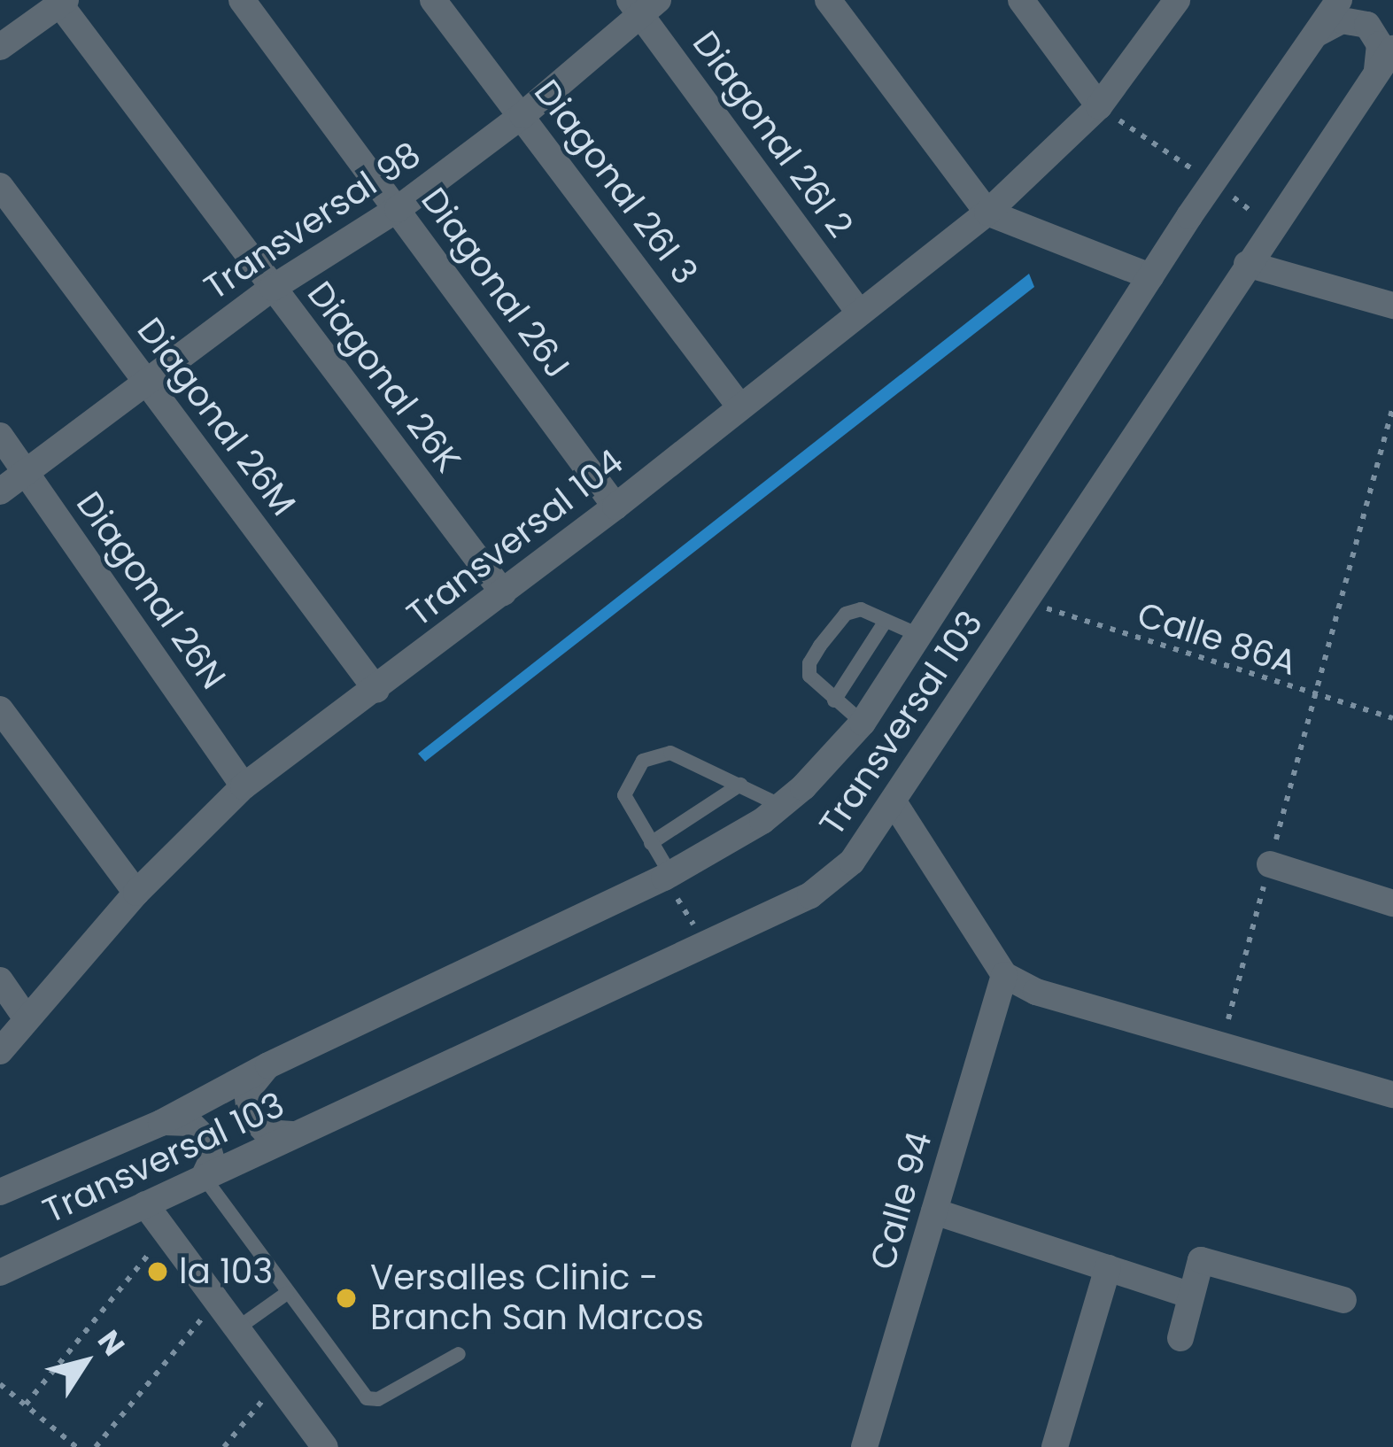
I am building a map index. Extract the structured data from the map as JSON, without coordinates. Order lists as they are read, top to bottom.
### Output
{
  "streets": {
    "street": [
      "Diagonal 26I 2",
      "Diagonal 26I 3",
      "Transversal 98",
      "Diagonal 26J",
      "Diagonal 26K",
      "Diagonal 26M",
      "Transversal 104",
      "Diagonal 26N",
      "Transversal 103",
      "Calle 94"
    ],
    "path": ["Calle 86A"]
  },
  "crossings": [
    ["Diagonal 26I 2", "Transversal 98"],
    ["Diagonal 26I 2", "Transversal 104"],
    ["Diagonal 26I 3", "Transversal 98"],
    ["Diagonal 26I 3", "Transversal 104"],
    ["Transversal 98", "Diagonal 26J"],
    ["Transversal 98", "Diagonal 26K"],
    ["Transversal 98", "Diagonal 26M"],
    ["Transversal 98", "Diagonal 26N"],
    ["Diagonal 26J", "Transversal 104"],
    ["Diagonal 26K", "Transversal 104"],
    ["Diagonal 26M", "Transversal 104"],
    ["Transversal 104", "Diagonal 26N"],
    ["Calle 86A", "Transversal 103"]
  ],
  "places": ["la 103", "Versalles Clinic - Branch San Marcos"],
  "north": "top right"
}
